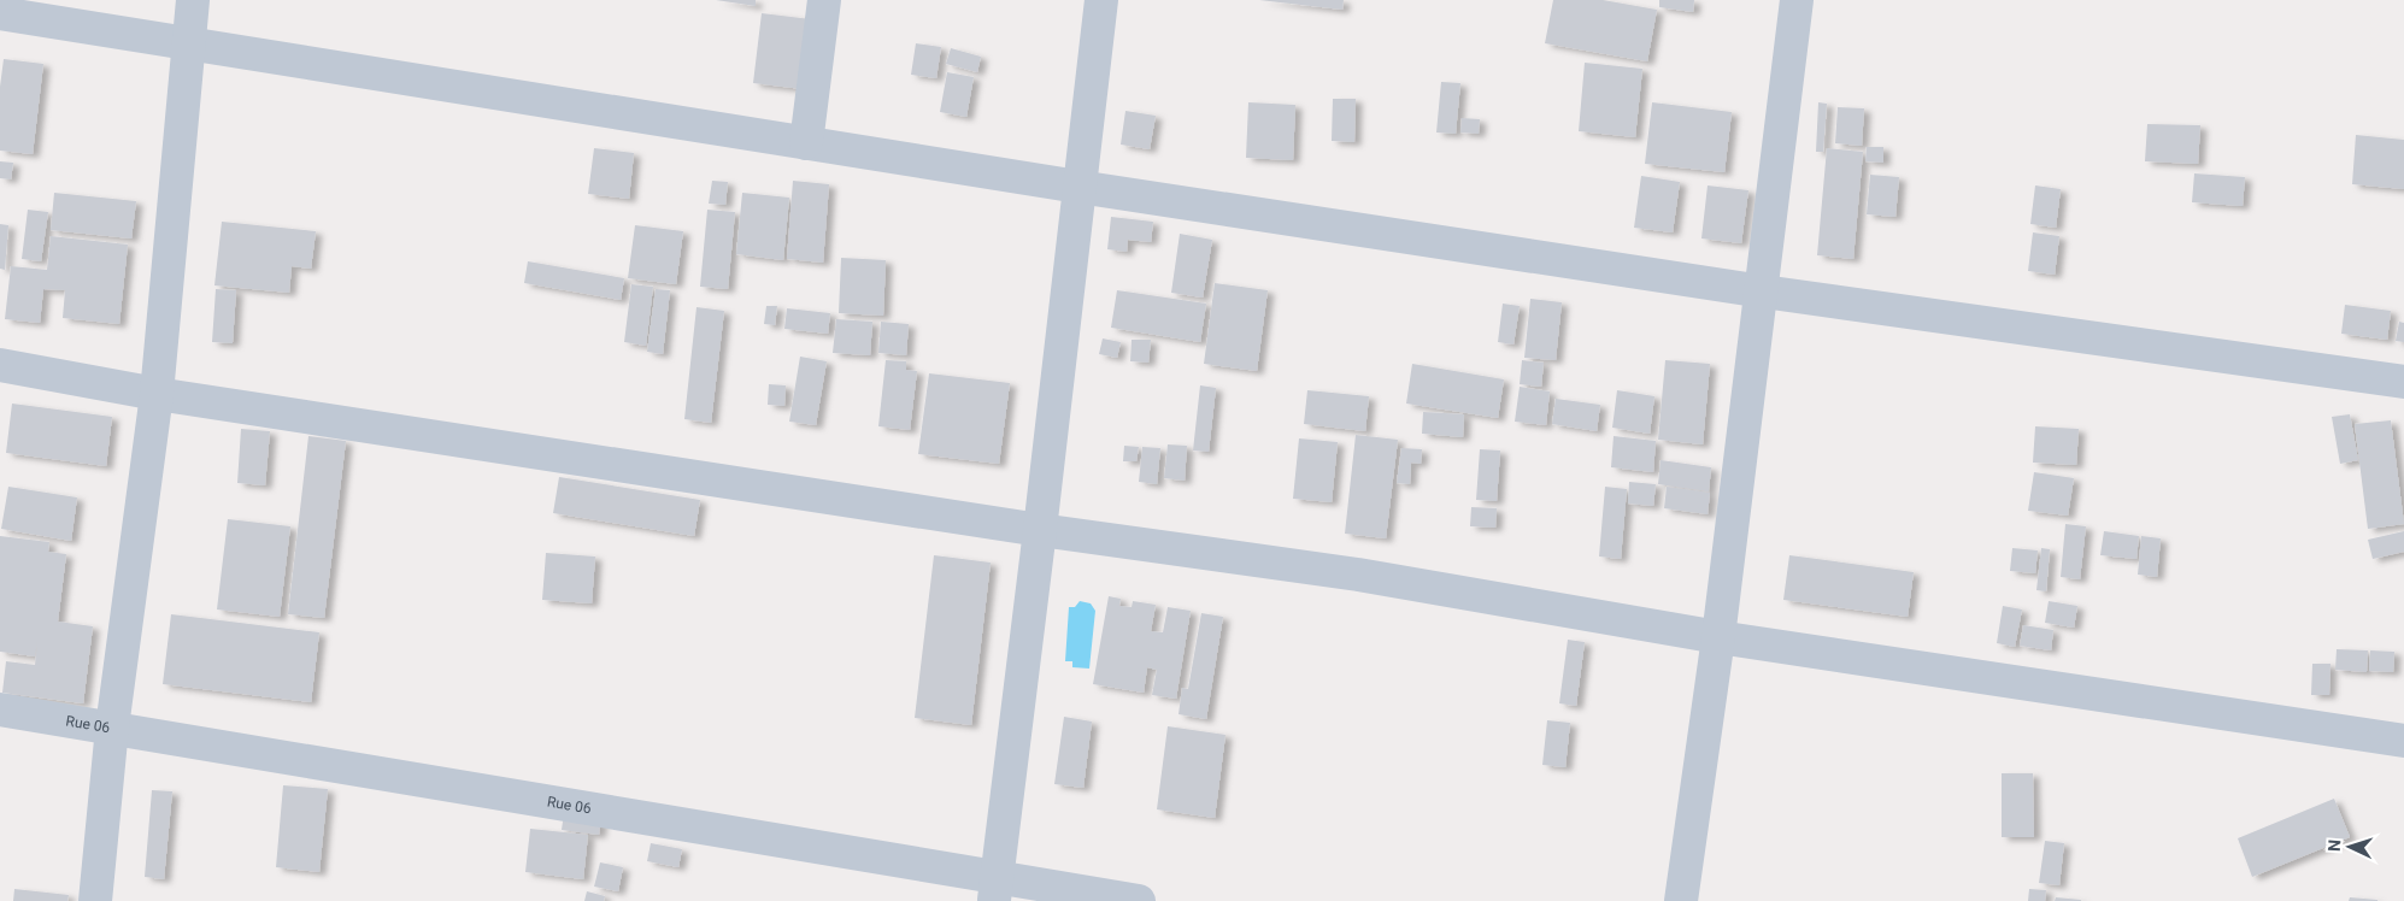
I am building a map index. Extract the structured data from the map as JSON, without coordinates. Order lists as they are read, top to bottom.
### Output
{
  "streets": {
    "street": ["Rue 06"]
  },
  "north": "left"
}
